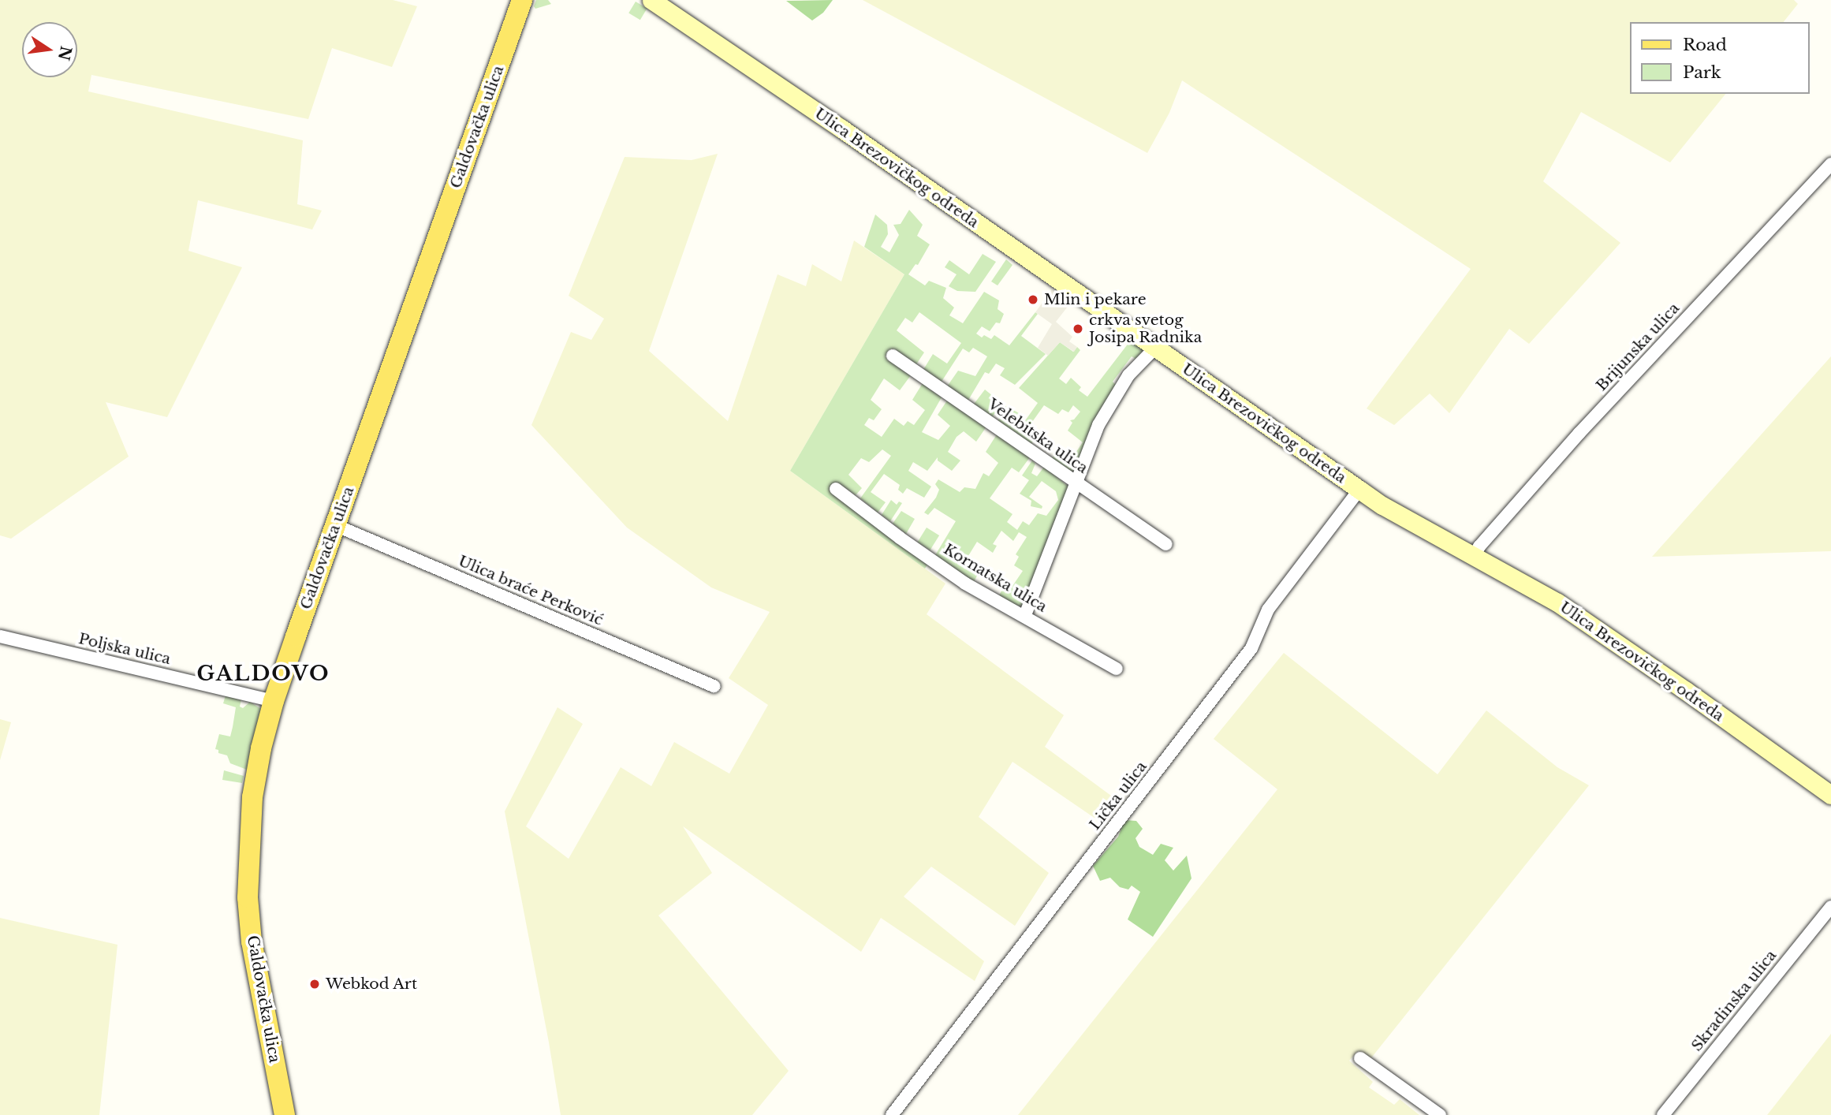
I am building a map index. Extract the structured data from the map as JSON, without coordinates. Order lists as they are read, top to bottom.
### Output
{
  "streets": {
    "main road": ["Galdovačka ulica", "Ulica Brezovičkog odreda"],
    "street": [
      "Brijunska ulica",
      "Velebitska ulica",
      "Kornatska ulica",
      "Ulica braće Perković",
      "Poljska ulica",
      "Lička ulica",
      "Skradinska ulica"
    ]
  },
  "crossings": [
    ["Galdovačka ulica", "Ulica braće Perković"],
    ["Galdovačka ulica", "Poljska ulica"],
    ["Ulica Brezovičkog odreda", "Brijunska ulica"],
    ["Ulica Brezovičkog odreda", "Lička ulica"]
  ],
  "districts": ["GALDOVO"],
  "places": ["Mlin i pekare", "crkva svetog Josipa Radnika", "Webkod Art"],
  "legend": ["Road", "Park"],
  "north": "right"
}
